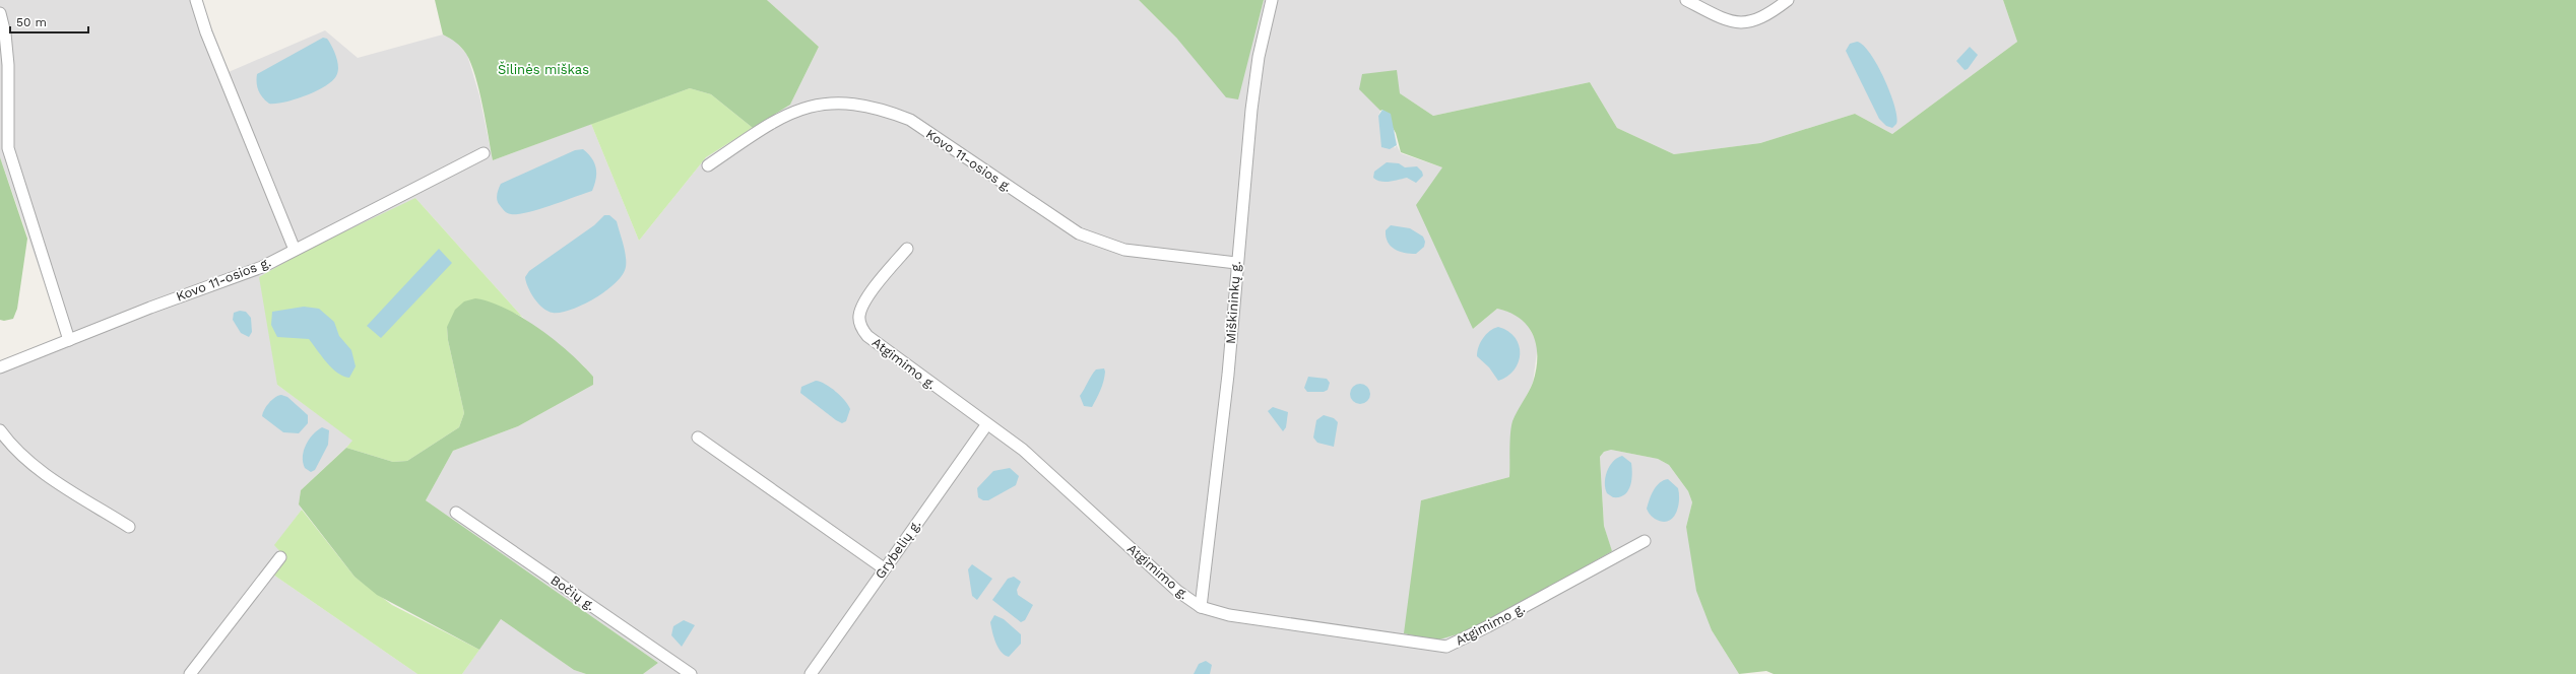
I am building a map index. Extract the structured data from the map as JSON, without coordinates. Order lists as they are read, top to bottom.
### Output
{
  "streets": {
    "street": [
      "Kovo 11-osios g.",
      "Miškininkų g.",
      "Atgimimo g.",
      "Grybelių g.",
      "Bočių g."
    ]
  },
  "crossings": [
    ["Kovo 11-osios g.", "Miškininkų g."],
    ["Miškininkų g.", "Atgimimo g."],
    ["Atgimimo g.", "Grybelių g."]
  ],
  "parks": ["Šilinės miškas"],
  "scale_bar": "50 m"
}
